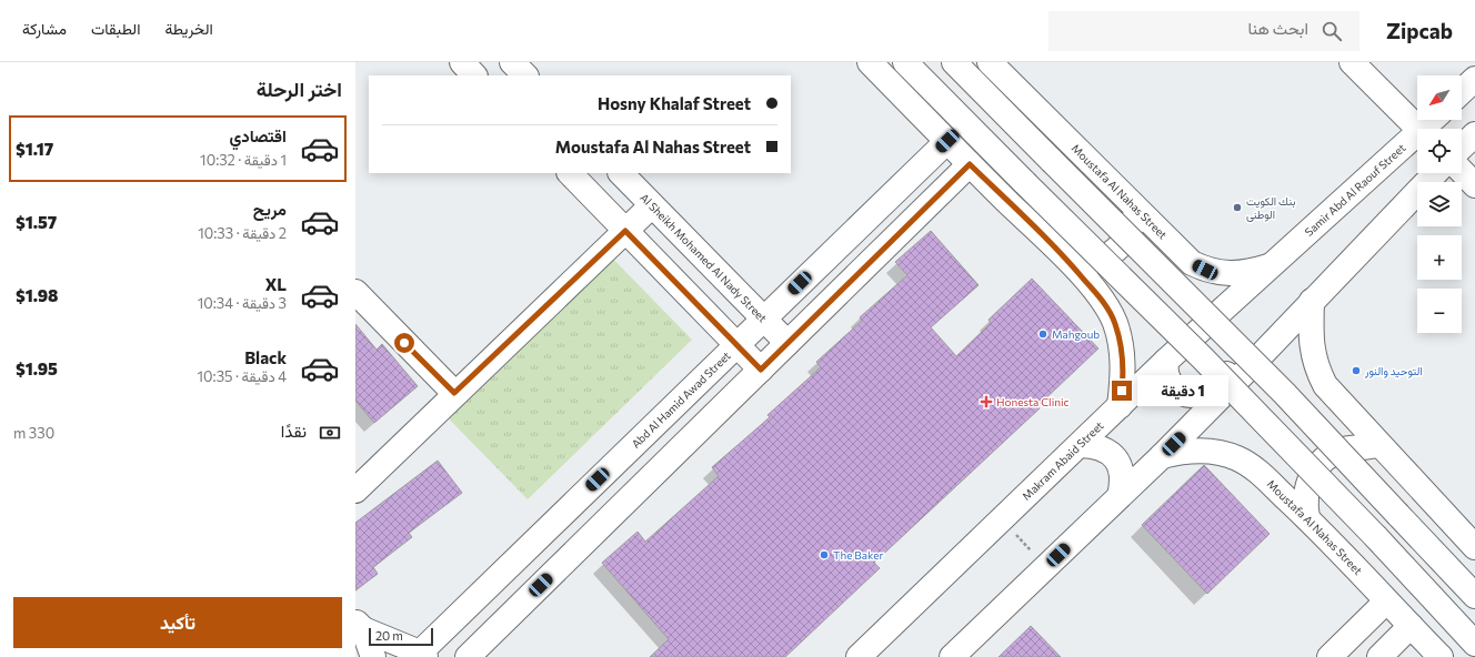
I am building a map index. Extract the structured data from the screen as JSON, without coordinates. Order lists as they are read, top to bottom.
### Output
{
  "streets": {
    "street": [
      "Samir Abd Al Raouf Street",
      "Moustafa Al Nahas Street",
      "Al Sheikh Mohamed Al Nady Street",
      "Abd Al Hamid Awad Street",
      "Makram Abaid Street"
    ]
  },
  "crossings": [
    ["Samir Abd Al Raouf Street", "Moustafa Al Nahas Street"],
    ["Samir Abd Al Raouf Street", "Makram Abaid Street"],
    ["Moustafa Al Nahas Street", "Makram Abaid Street"],
    ["Al Sheikh Mohamed Al Nady Street", "Abd Al Hamid Awad Street"]
  ],
  "places": {
    "other": [
      "بنك الكويت الوطنى",
      "Mahgoub",
      "التوحيد والنور",
      "The Baker"
    ],
    "health": ["Honesta Clinic"]
  },
  "scale_bar": "20 m",
  "north": "bottom left",
  "page": {
    "header": "Zipcab",
    "search": "ابحث هنا",
    "nav": ["الخريطة", "الطبقات", "مشاركة"],
    "heading": "اختر الرحلة",
    "map_buttons": ["+", "−"],
    "banner": ["Hosny Khalaf Street", "Moustafa Al Nahas Street"],
    "list": [
      {
        "name": "اقتصادي",
        "note": "1 دقيقة · 10:32",
        "value": "$1.17"
      },
      {
        "name": "مريح",
        "note": "2 دقيقة · 10:33",
        "value": "$1.57"
      },
      {
        "name": "XL",
        "note": "3 دقيقة · 10:34",
        "value": "$1.98"
      },
      {
        "name": "Black",
        "note": "4 دقيقة · 10:35",
        "value": "$1.95"
      }
    ],
    "bubble": "1 دقيقة",
    "pay": ["نقدًا", "330 m"],
    "buttons": "تأكيد",
    "scale": "20 m"
  }
}
